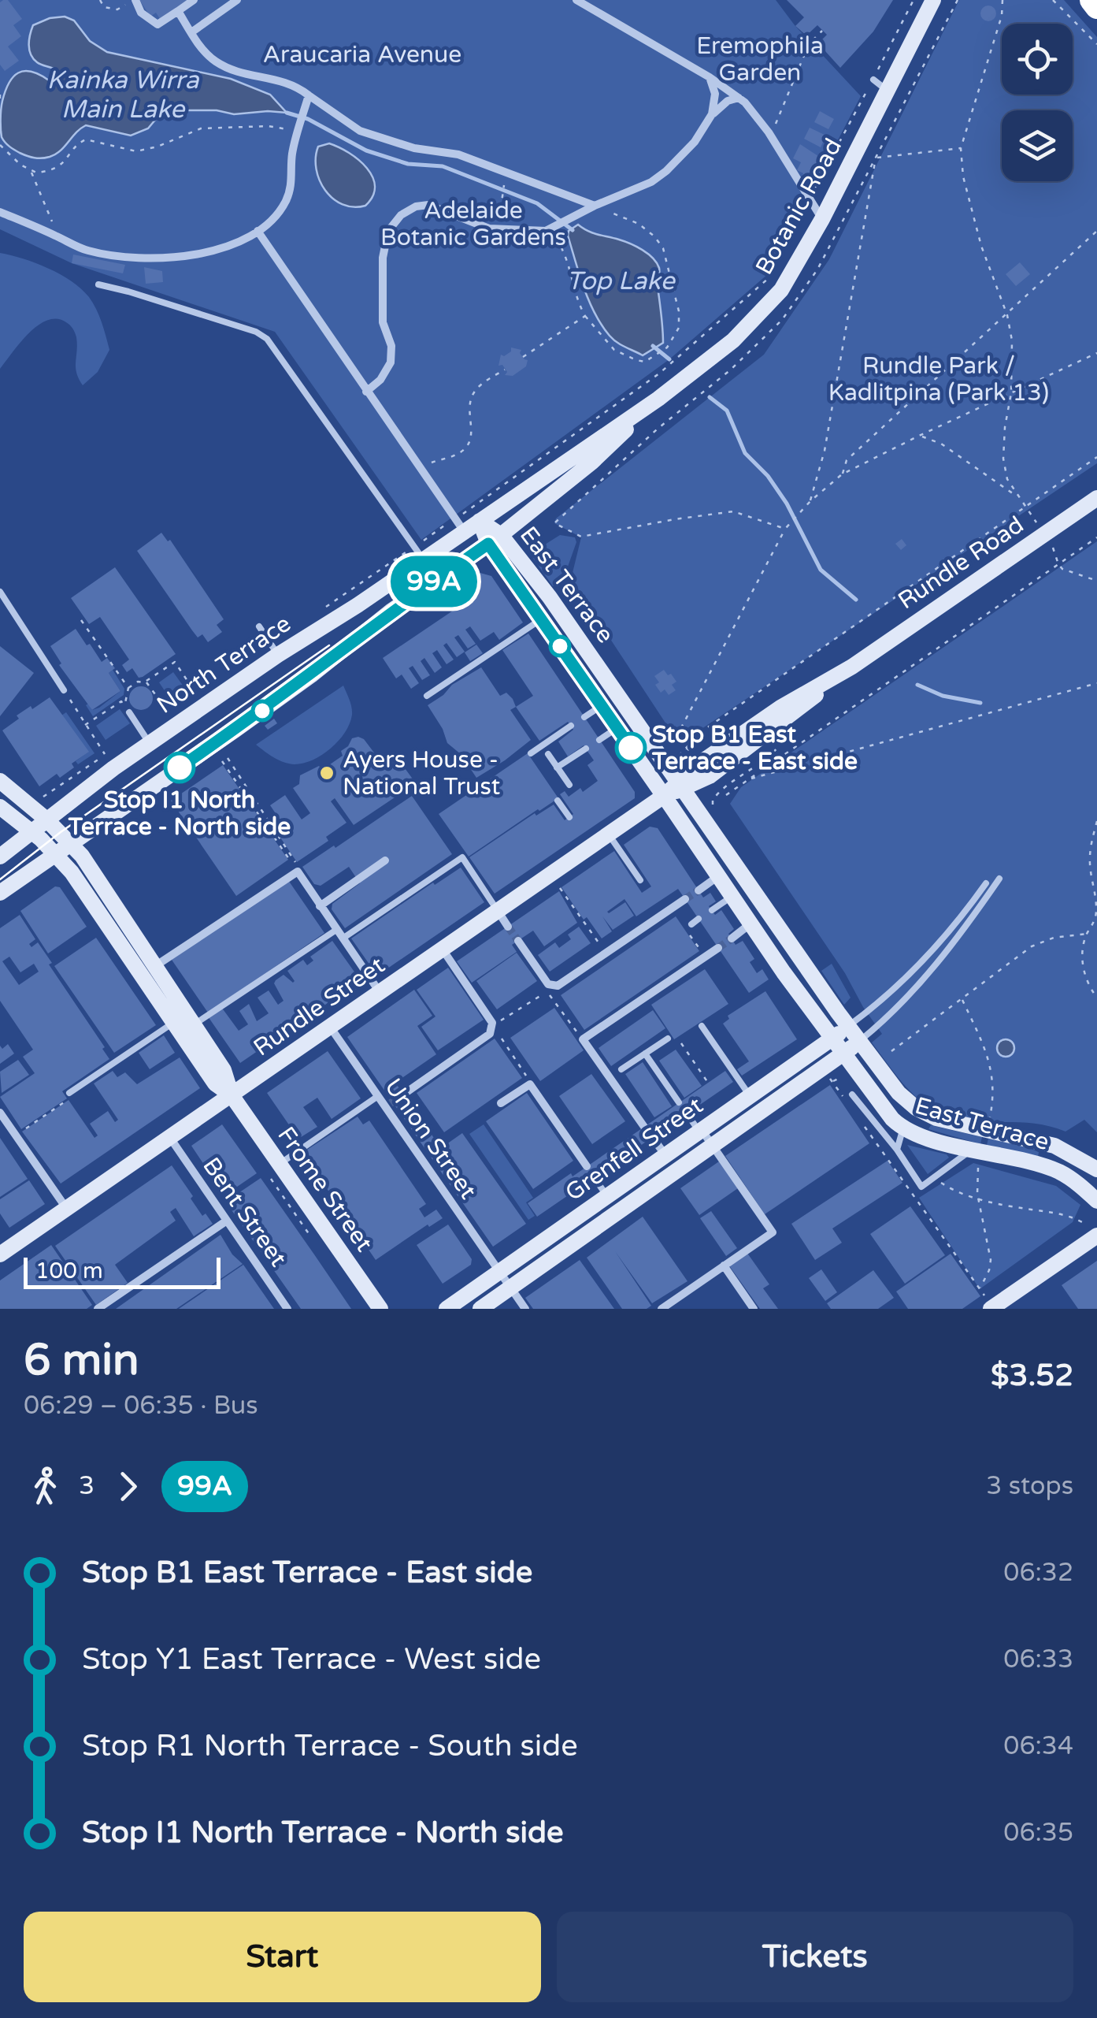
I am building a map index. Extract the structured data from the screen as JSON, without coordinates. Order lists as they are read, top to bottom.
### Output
{
  "streets": {
    "main road": [
      "Botanic Road",
      "Rundle Road",
      "East Terrace",
      "North Terrace",
      "Rundle Street",
      "Grenfell Street",
      "Frome Street"
    ],
    "street": ["Union Street", "Bent Street"]
  },
  "crossings": [
    ["Botanic Road", "East Terrace"],
    ["Botanic Road", "North Terrace"],
    ["Rundle Road", "East Terrace"],
    ["Rundle Road", "Rundle Street"],
    ["East Terrace", "North Terrace"],
    ["East Terrace", "Rundle Street"],
    ["East Terrace", "Grenfell Street"],
    ["North Terrace", "Frome Street"],
    ["Rundle Street", "Union Street"],
    ["Rundle Street", "Frome Street"],
    ["Rundle Street", "Bent Street"],
    ["Union Street", "Grenfell Street"]
  ],
  "water": ["Kainka Wirra Main Lake", "Top Lake"],
  "parks": [
    "Eremophila Garden",
    "Araucaria Avenue",
    "Adelaide Botanic Gardens",
    "Rundle Park / Kadlitpina (Park 13)"
  ],
  "places": ["Stop B1 East Terrace - East side", "Stop I1 North Terrace - North side", "Ayers House - National Trust"],
  "lines": ["bus line 99A"],
  "scale_bar": "100 m",
  "page": {
    "on_map": "99A",
    "scale": "100 m",
    "heading": ["6 min", "06:29 – 06:35 · Bus", "$3.52"],
    "legs": ["3", "99A", "3 stops"],
    "list": [
      {
        "name": "Stop B1 East Terrace - East side",
        "value": "06:32"
      },
      {
        "name": "Stop Y1 East Terrace - West side",
        "value": "06:33"
      },
      {
        "name": "Stop R1 North Terrace - South side",
        "value": "06:34"
      },
      {
        "name": "Stop I1 North Terrace - North side",
        "value": "06:35"
      }
    ],
    "buttons": ["Start", "Tickets"]
  }
}
